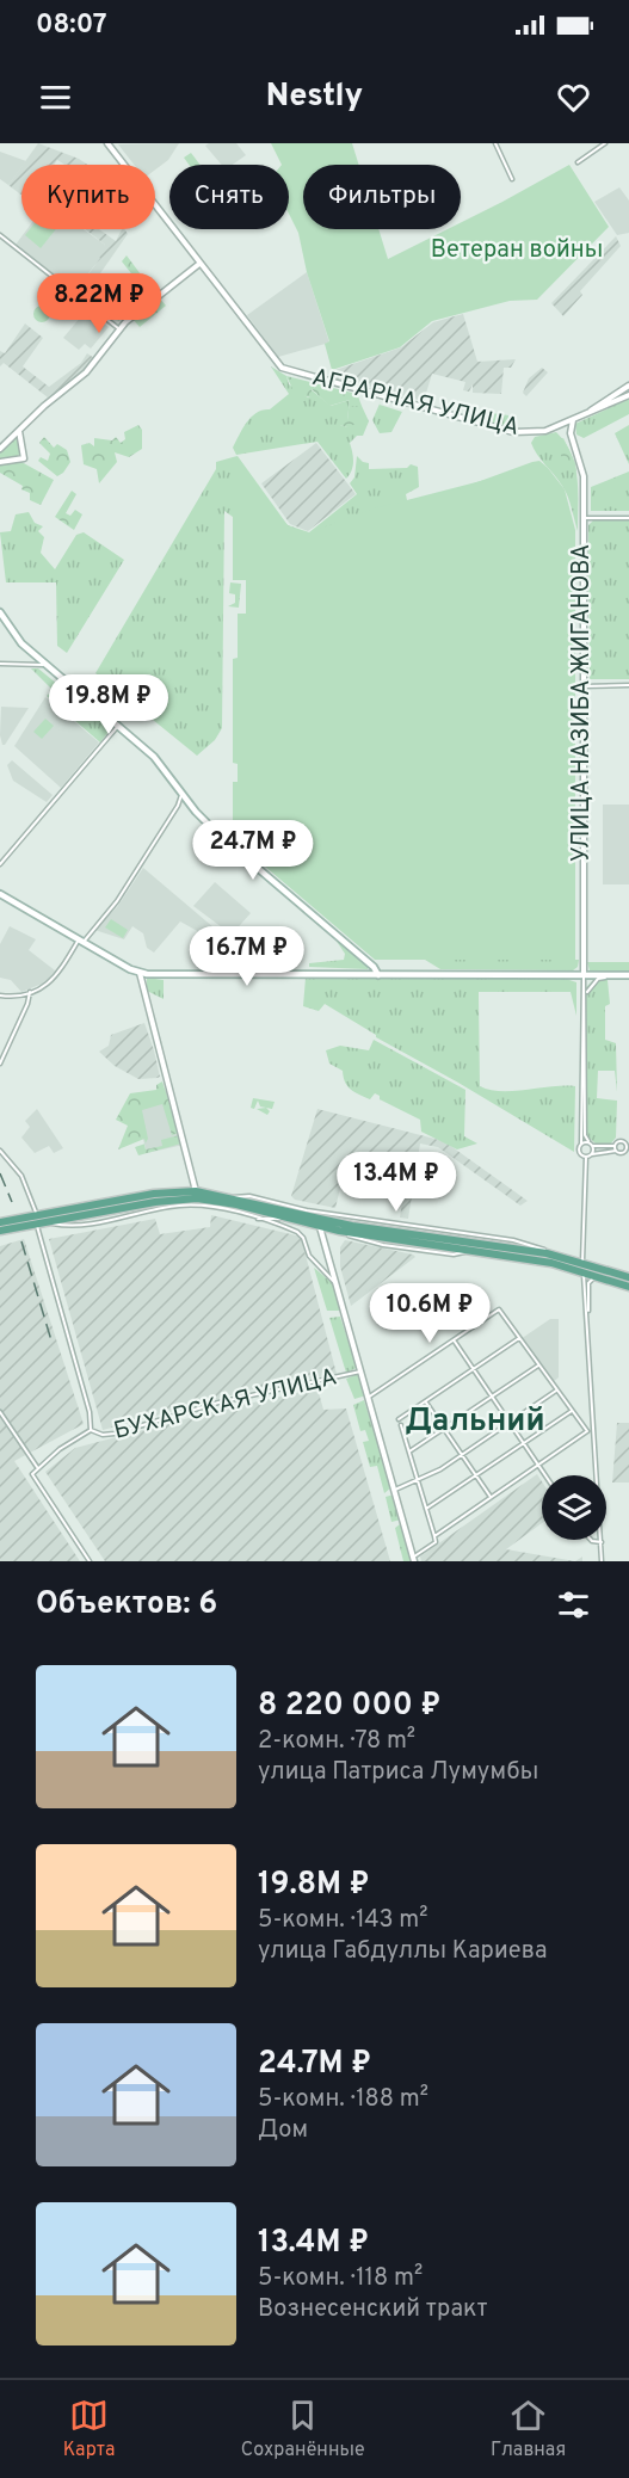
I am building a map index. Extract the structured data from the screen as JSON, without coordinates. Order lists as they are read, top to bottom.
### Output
{
  "streets": {
    "street": ["АГРАРНАЯ УЛИЦА", "УЛИЦА НАЗИБА ЖИГАНОВА", "БУХАРСКАЯ УЛИЦА"]
  },
  "districts": ["Дальний"],
  "parks": ["Ветеран войны"],
  "page": {
    "status": "08:07",
    "header": "Nestly",
    "chip": ["Купить", "Снять", "Фильтры"],
    "price": [
      "8.22M ₽",
      "19.8M ₽",
      "24.7M ₽",
      "16.7M ₽",
      "13.4M ₽",
      "10.6M ₽"
    ],
    "heading": "Объектов: 6",
    "list": [
      {
        "name": "8 220 000 ₽",
        "note": "2-комн. · 78 m² · улица Патриса Лумумбы"
      },
      {
        "name": "19.8M ₽",
        "note": "5-комн. · 143 m² · улица Габдуллы Кариева"
      },
      {
        "name": "24.7M ₽",
        "note": "5-комн. · 188 m² · Дом"
      },
      {
        "name": "13.4M ₽",
        "note": "5-комн. · 118 m² · Вознесенский тракт"
      }
    ],
    "tabs": ["Карта", "Сохранённые", "Главная"]
  }
}
